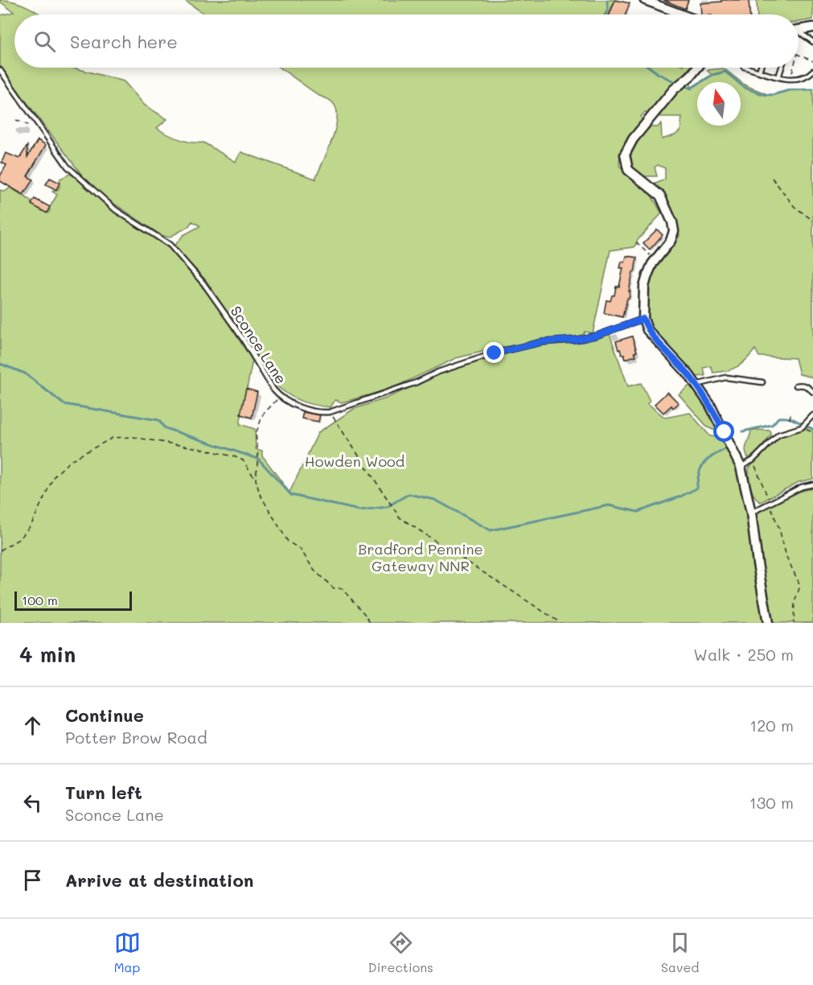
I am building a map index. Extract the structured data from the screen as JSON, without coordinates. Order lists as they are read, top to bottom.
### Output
{
  "streets": {
    "lane": ["Sconce Lane"]
  },
  "parks": ["Howden Wood", "Bradford Pennine Gateway NNR"],
  "scale_bar": "100 m",
  "north": "top",
  "page": {
    "search": "Search here",
    "scale": "100 m",
    "heading": ["4 min", "Walk · 250 m"],
    "list": [
      ["Continue", "Potter Brow Road", "120 m"],
      ["Turn left", "Sconce Lane", "130 m"],
      "Arrive at destination"
    ],
    "nav": ["Map", "Directions", "Saved"]
  }
}
